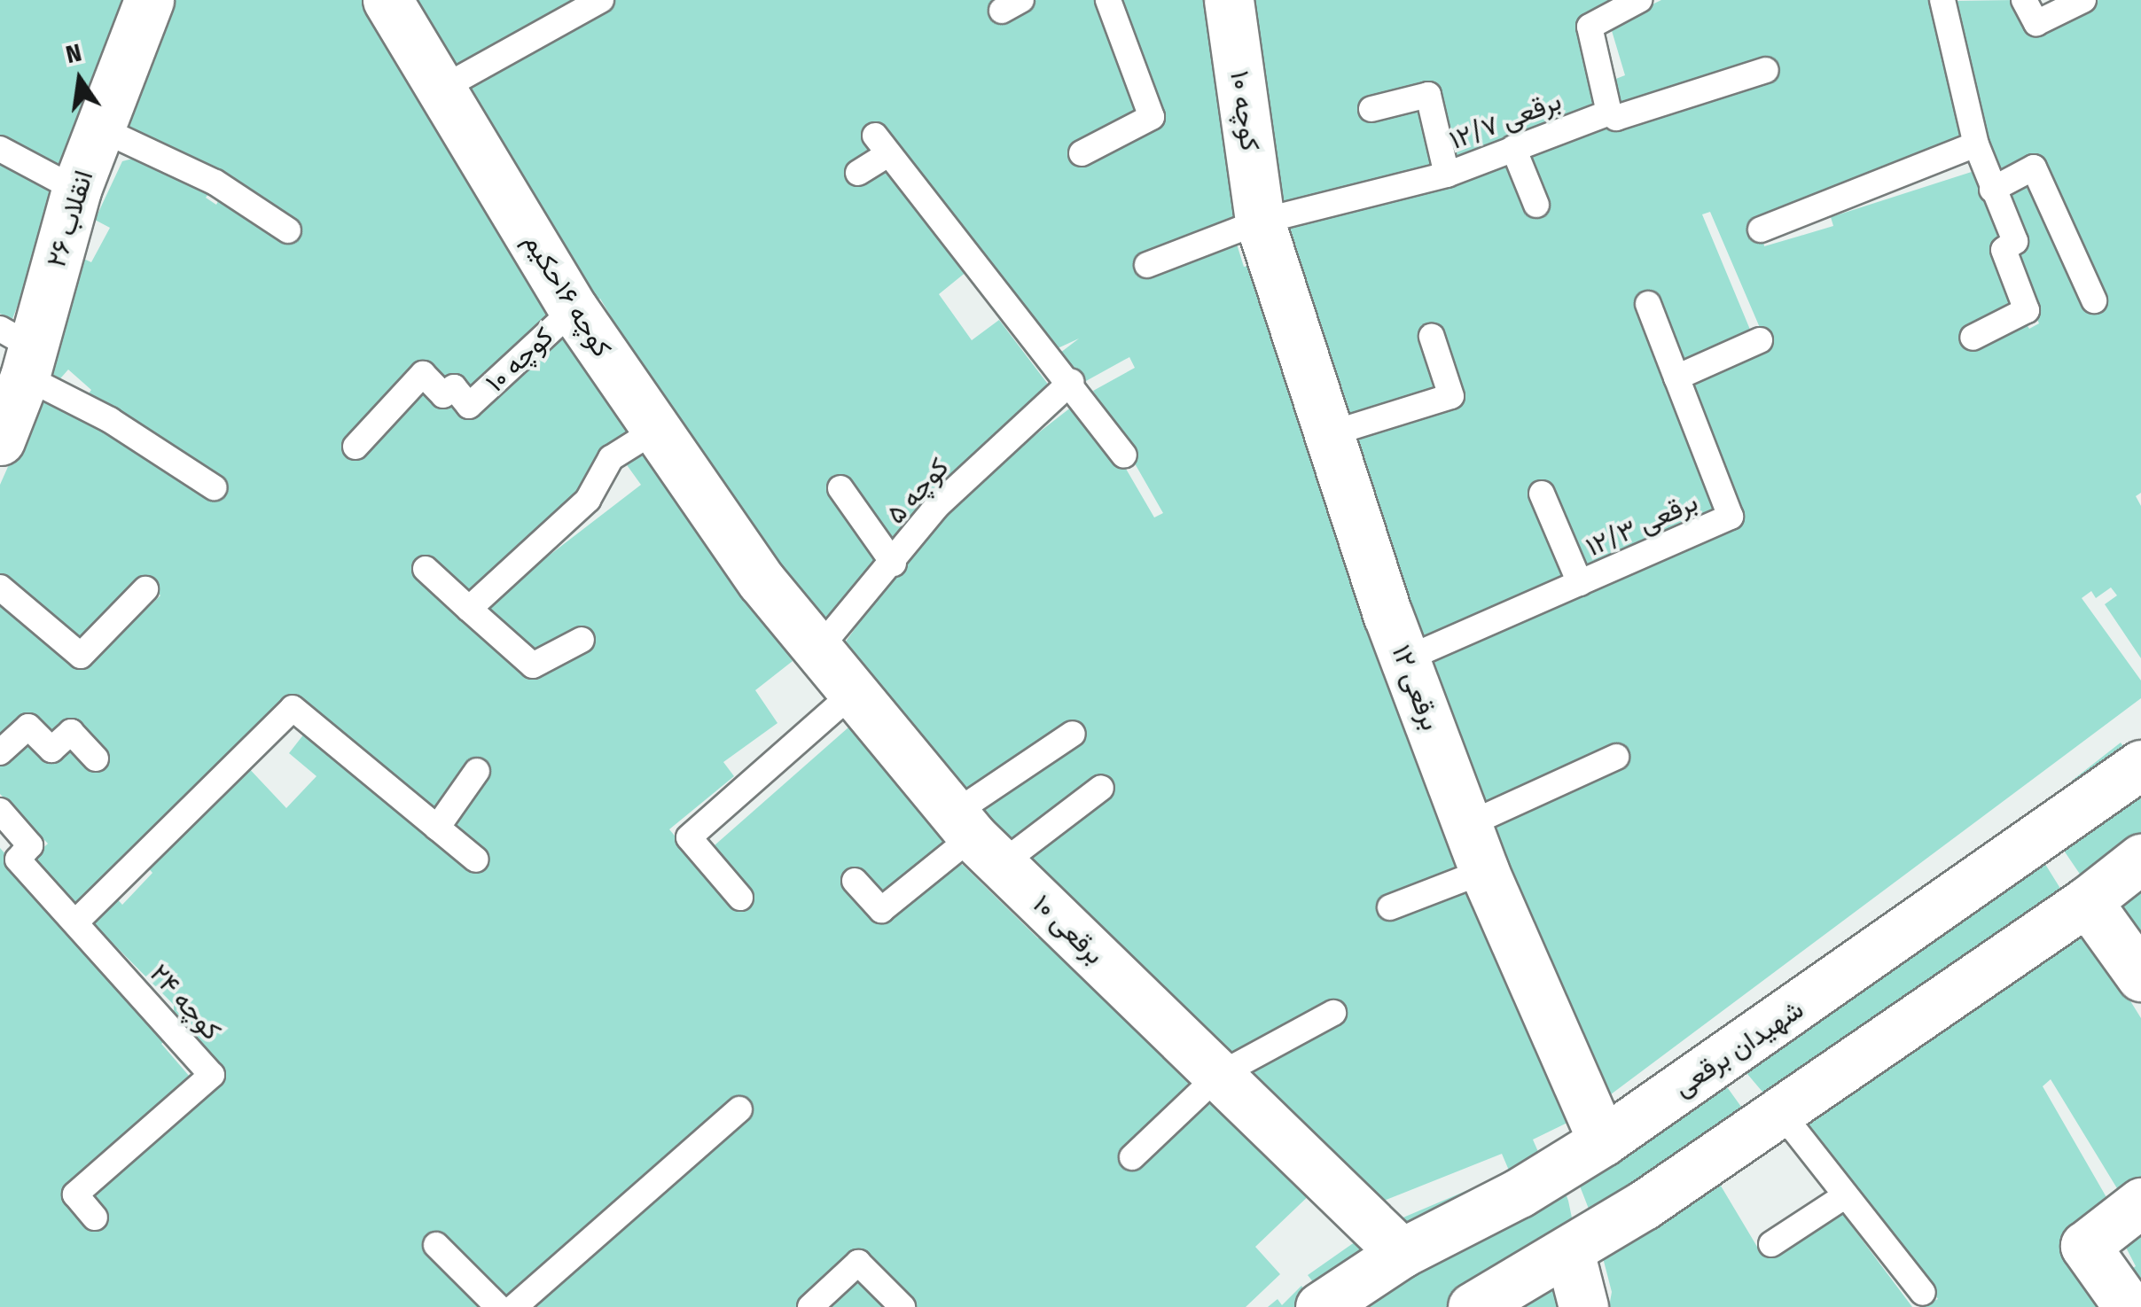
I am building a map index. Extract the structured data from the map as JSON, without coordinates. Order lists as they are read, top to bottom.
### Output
{
  "streets": {
    "street": [
      "کوچه ۱۰",
      "انقلاب ۲۶",
      "کوچه ۱۶حکیم",
      "برقعی ۱۲",
      "برقعی ۱۰",
      "شهیدان برقعی"
    ],
    "lane": [
      "برقعی ۱۲/۷",
      "کوچه ۵",
      "برقعی ۱۲/۳",
      "کوچه ۲۴"
    ]
  },
  "crossings": [
    ["کوچه ۱۰", "برقعی ۱۲/۷"],
    ["کوچه ۱۰", "کوچه ۱۶حکیم"],
    ["کوچه ۱۰", "برقعی ۱۲"],
    ["برقعی ۱۲/۷", "برقعی ۱۲"],
    ["کوچه ۱۶حکیم", "برقعی ۱۰"],
    ["کوچه ۵", "برقعی ۱۰"],
    ["برقعی ۱۲/۳", "برقعی ۱۲"],
    ["برقعی ۱۲", "شهیدان برقعی"],
    ["برقعی ۱۰", "شهیدان برقعی"]
  ],
  "north": "top"
}
